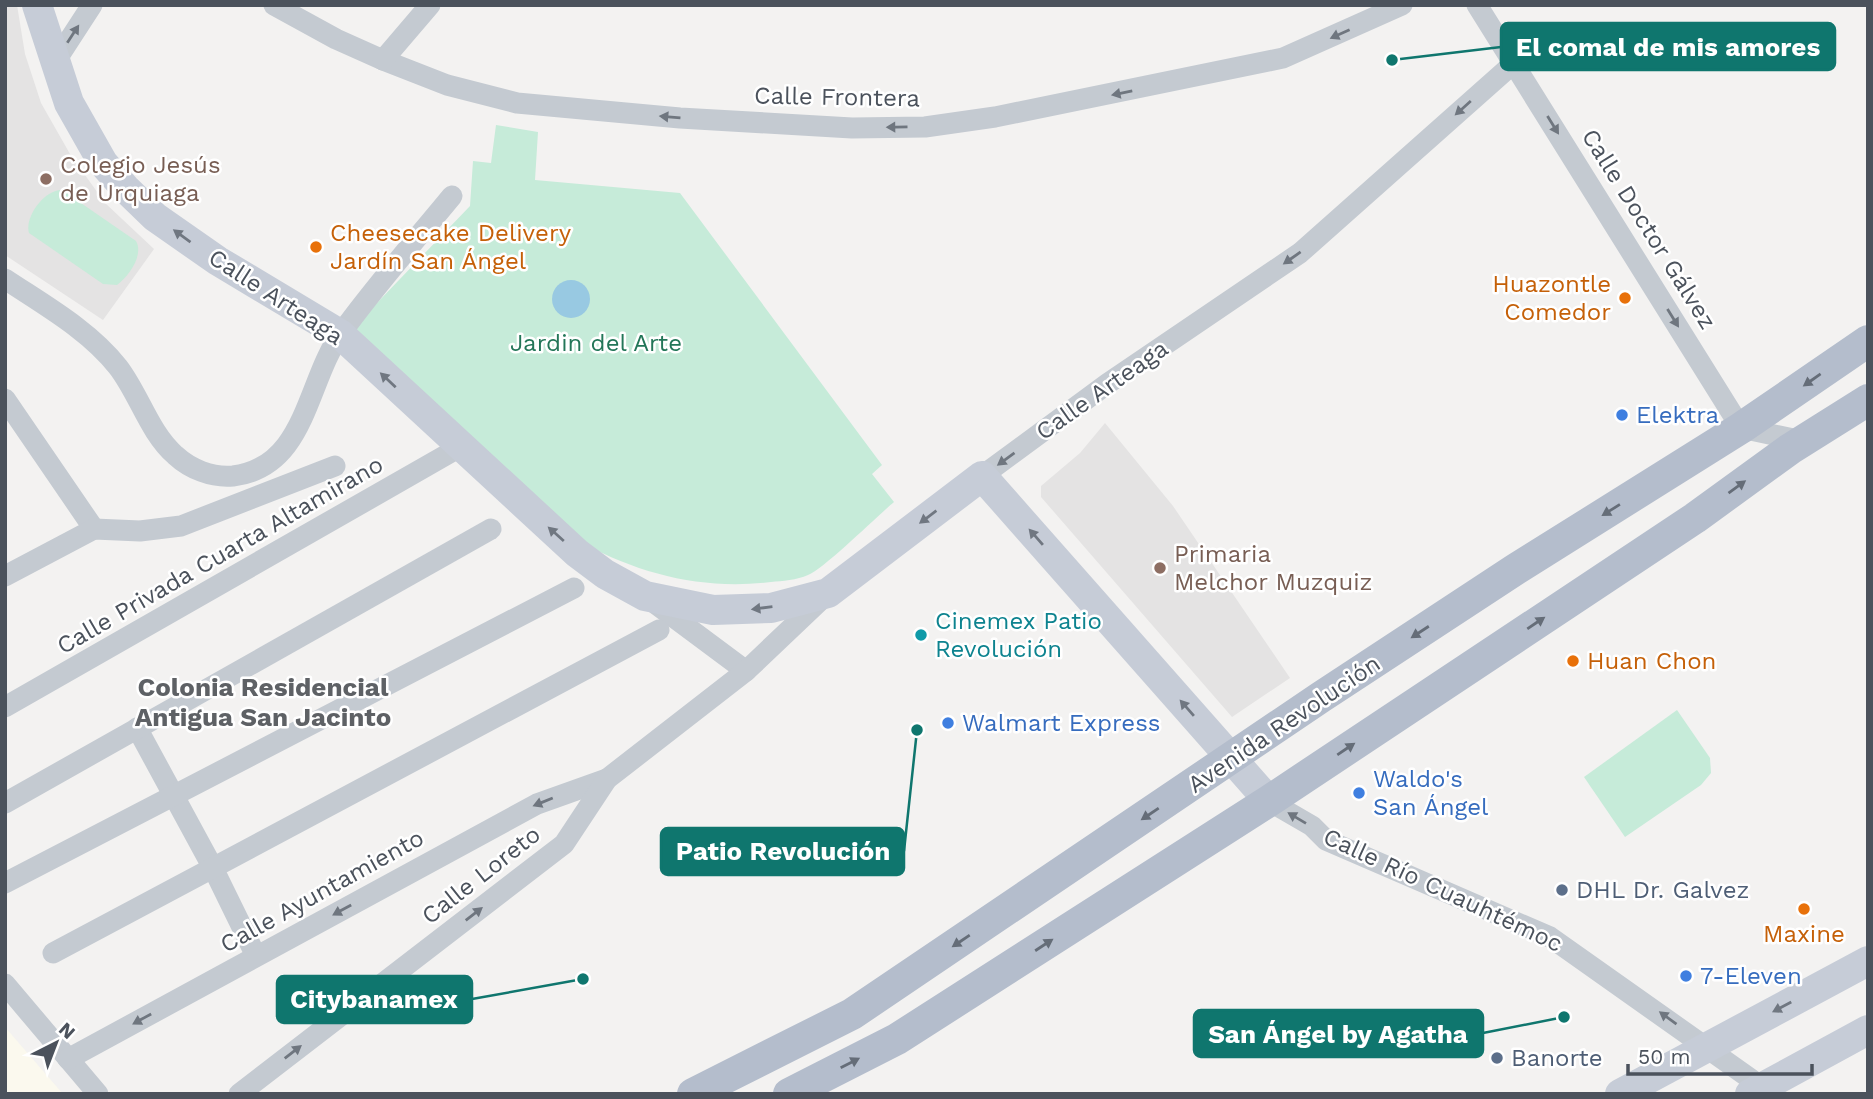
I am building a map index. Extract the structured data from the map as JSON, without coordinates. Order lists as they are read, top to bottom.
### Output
{
  "streets": {
    "main road": ["Avenida Revolución"],
    "street": [
      "Calle Frontera",
      "Calle Doctor Gálvez",
      "Calle Arteaga",
      "Calle Privada Cuarta Altamirano",
      "Calle Loreto",
      "Calle Río Cuauhtémoc",
      "Calle Ayuntamiento"
    ]
  },
  "crossings": [
    ["Calle Doctor Gálvez", "Calle Arteaga"],
    ["Calle Doctor Gálvez", "Avenida Revolución"],
    ["Calle Arteaga", "Calle Privada Cuarta Altamirano"],
    ["Calle Arteaga", "Calle Loreto"],
    ["Calle Arteaga", "Calle Río Cuauhtémoc"],
    ["Avenida Revolución", "Calle Río Cuauhtémoc"],
    ["Calle Loreto", "Calle Ayuntamiento"]
  ],
  "one_way": ["Calle Frontera", "Calle Doctor Gálvez", "Calle Río Cuauhtémoc"],
  "districts": ["Colonia Residencial Antigua San Jacinto"],
  "parks": ["Jardin del Arte"],
  "places": [
    "El comal de mis amores",
    "Colegio Jesús de Urquiaga",
    "Cheesecake Delivery Jardín San Ángel",
    "Huazontle Comedor",
    "Elektra",
    "Primaria Melchor Muzquiz",
    "Cinemex Patio Revolución",
    "Huan Chon",
    "Walmart Express",
    "Patio Revolución",
    "Waldo's San Ángel",
    "DHL Dr. Galvez",
    "Maxine",
    "7-Eleven",
    "Citybanamex",
    "San Ángel by Agatha",
    "Banorte"
  ],
  "scale_bar": "50 m",
  "north": "top right"
}
